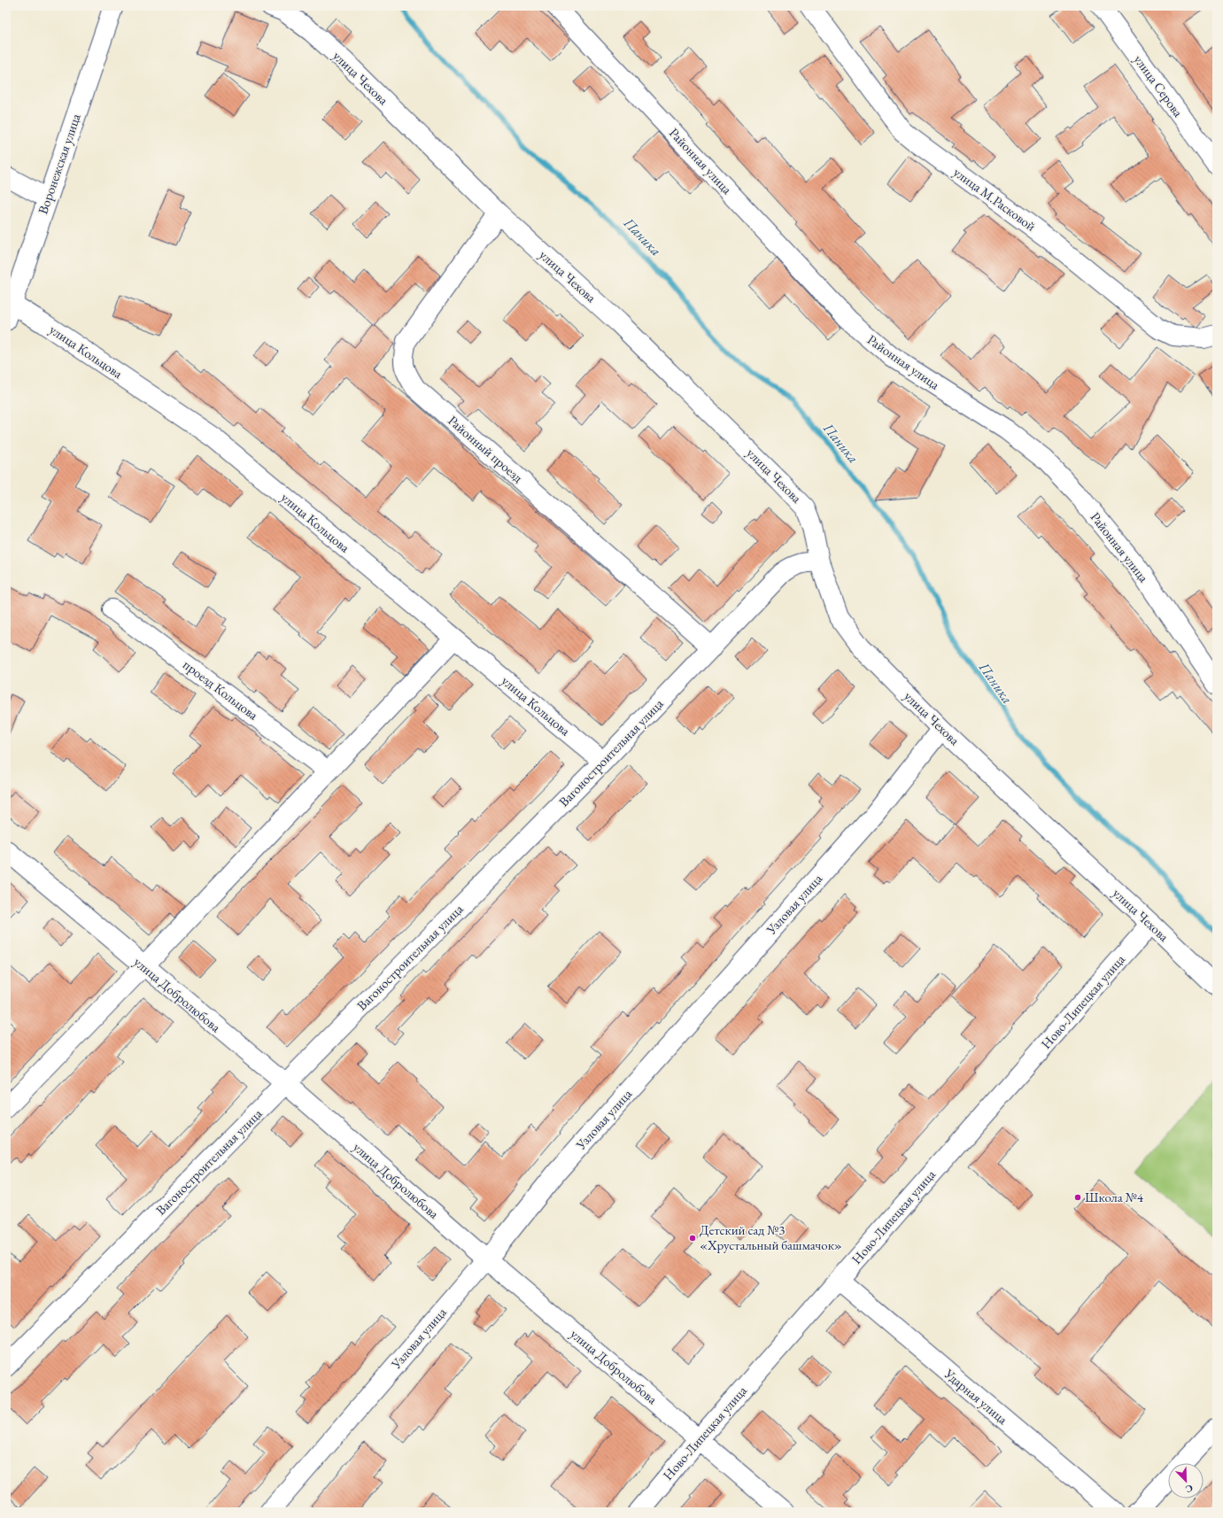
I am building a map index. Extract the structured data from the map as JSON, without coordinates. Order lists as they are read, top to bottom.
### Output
{
  "streets": {
    "street": [
      "улица Чехова",
      "улица Серова",
      "Районная улица",
      "Воронежская улица",
      "улица М.Расковой",
      "улица Кольцова",
      "Районный проезд",
      "проезд Кольцова",
      "Вагоностроительная улица",
      "Узловая улица",
      "улица Добролюбова",
      "Ново-Липецкая улица",
      "Ударная улица"
    ]
  },
  "crossings": [
    ["улица Чехова", "Районный проезд"],
    ["улица Чехова", "Вагоностроительная улица"],
    ["улица Чехова", "Узловая улица"],
    ["улица Чехова", "Ново-Липецкая улица"],
    ["Воронежская улица", "улица Кольцова"],
    ["улица Кольцова", "Вагоностроительная улица"],
    ["Районный проезд", "Вагоностроительная улица"],
    ["Вагоностроительная улица", "улица Добролюбова"],
    ["Узловая улица", "улица Добролюбова"],
    ["улица Добролюбова", "Ново-Липецкая улица"],
    ["Ново-Липецкая улица", "Ударная улица"]
  ],
  "water": ["Паника"],
  "places": ["Школа №4", "Детский сад №3 «Хрустальный башмачок»"],
  "north": "bottom right"
}
